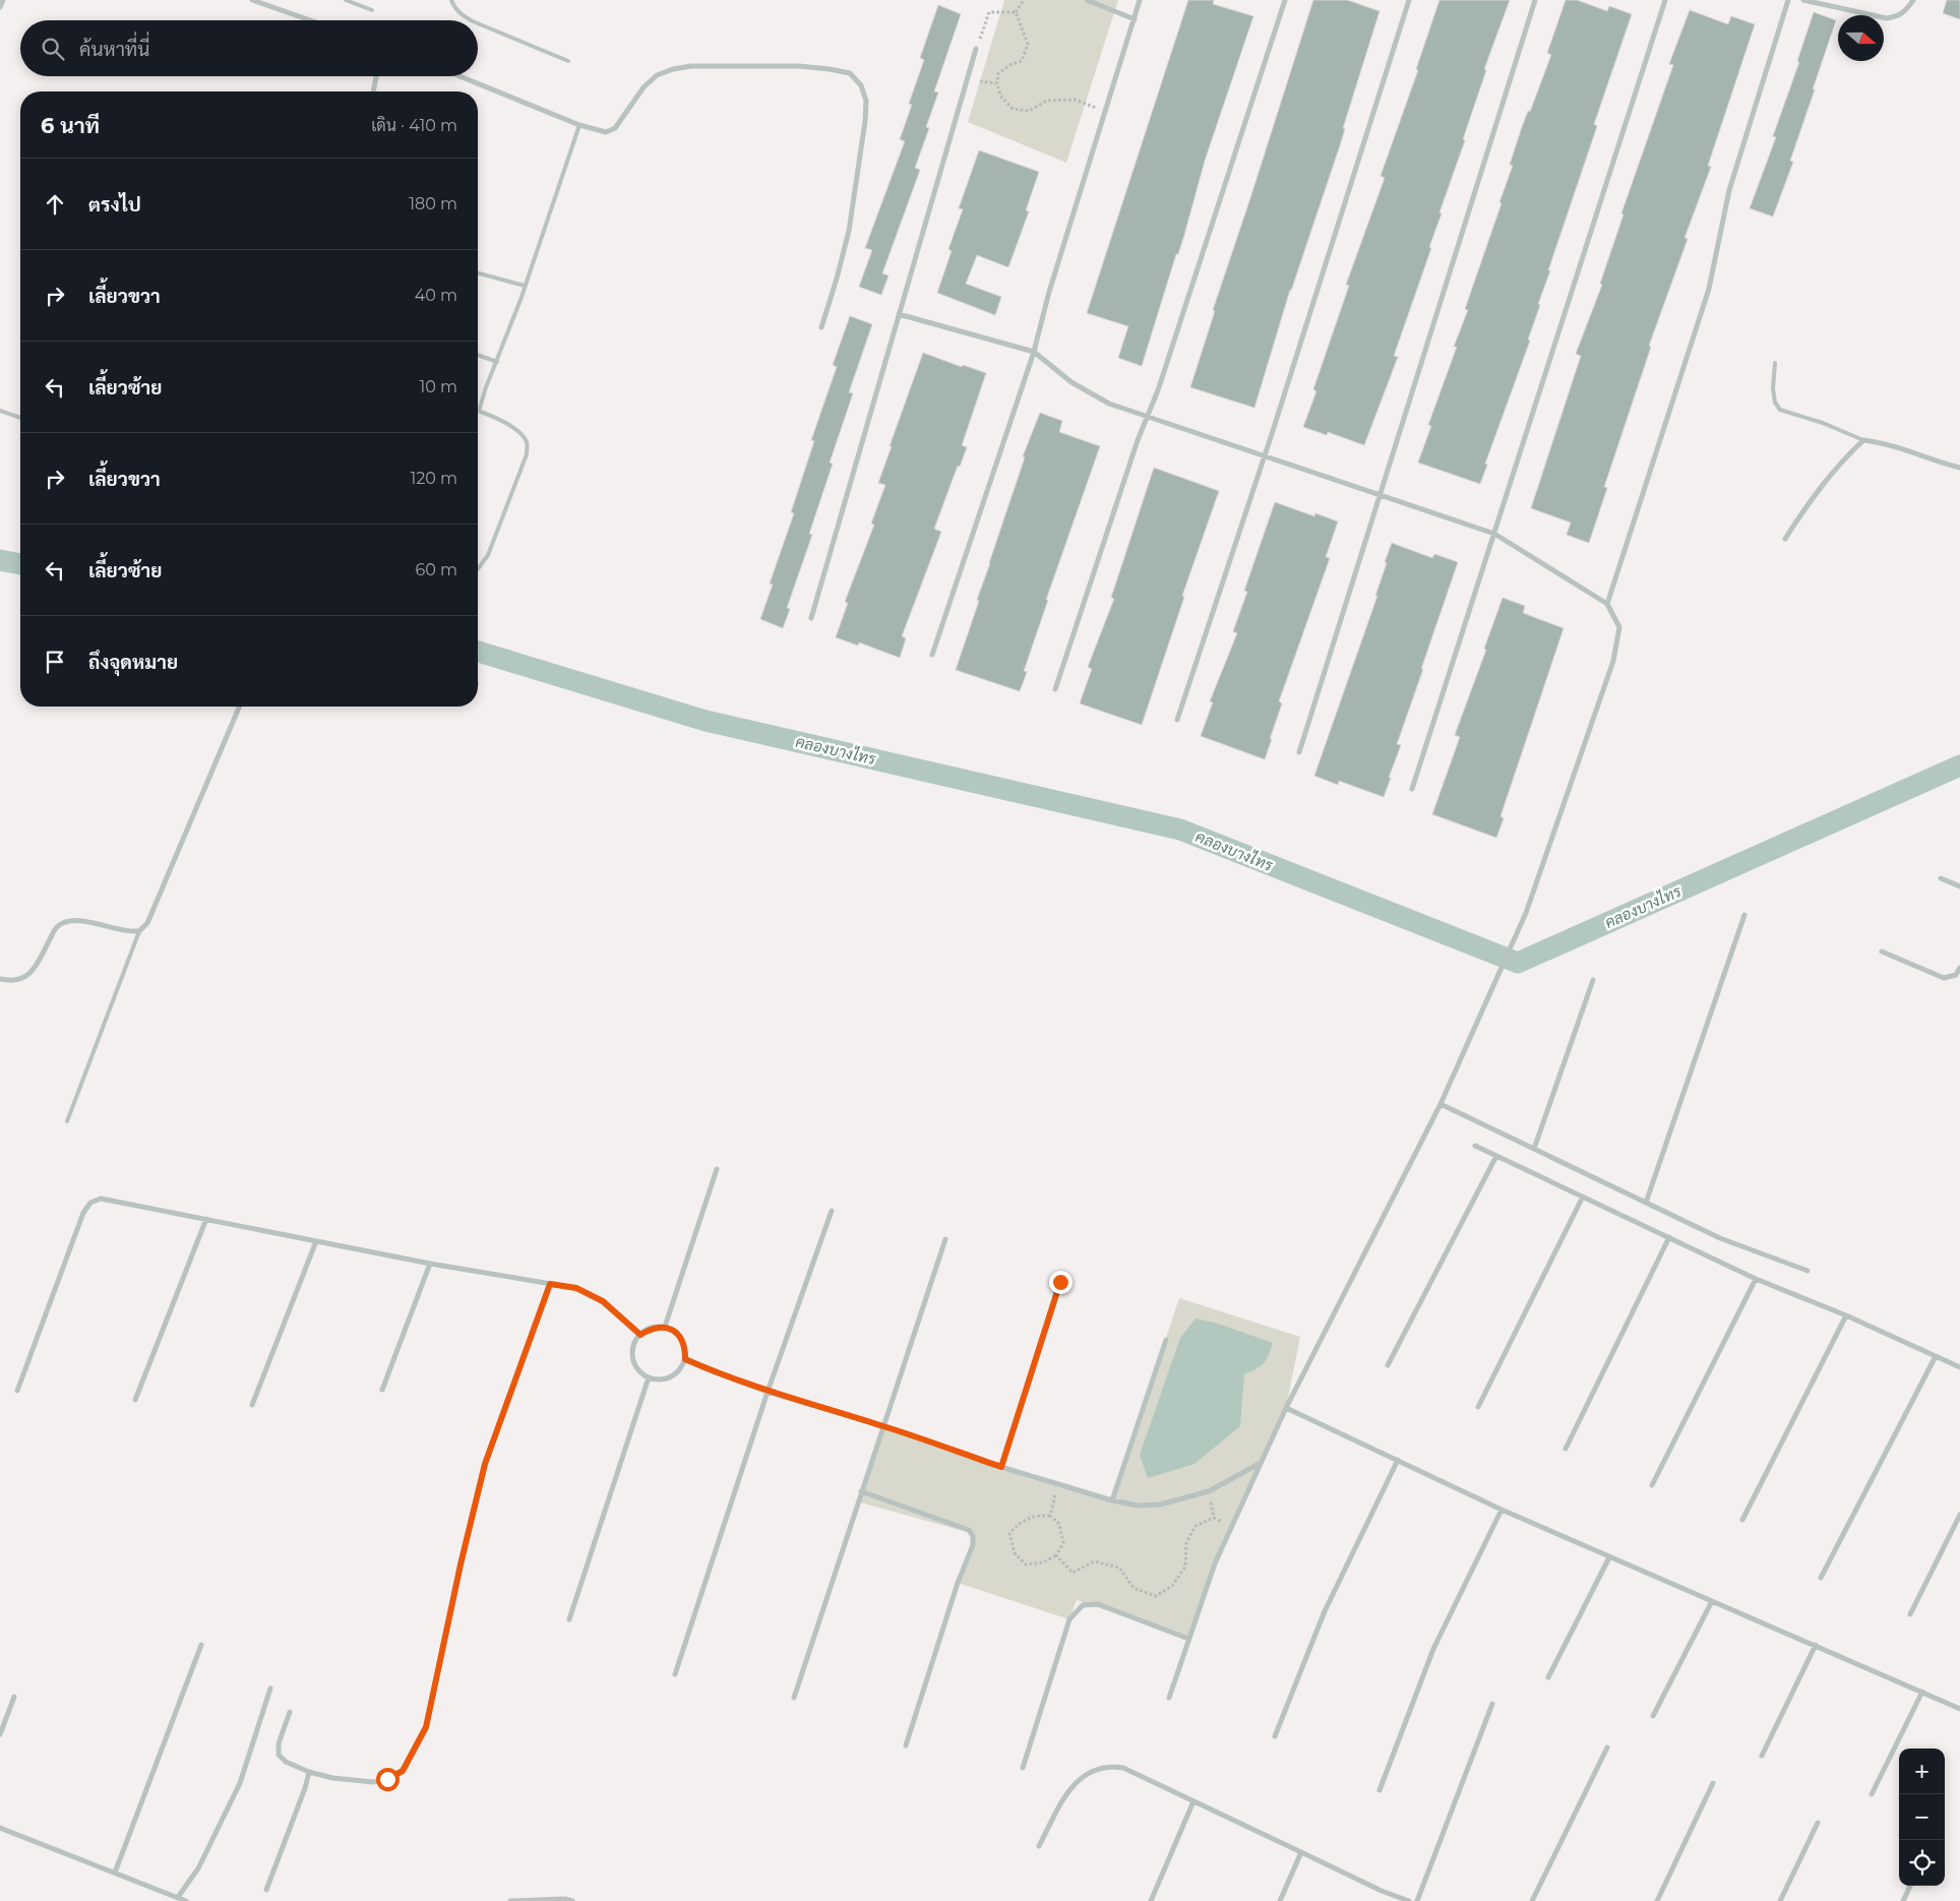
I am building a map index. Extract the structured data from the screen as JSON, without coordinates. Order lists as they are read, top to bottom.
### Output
{
  "water": ["คลองบางไทร"],
  "north": "right",
  "page": {
    "search": "ค้นหาที่นี่",
    "heading": ["6 นาที", "เดิน · 410 m"],
    "list": [
      ["ตรงไป", "180 m"],
      ["เลี้ยวขวา", "40 m"],
      ["เลี้ยวซ้าย", "10 m"],
      ["เลี้ยวขวา", "120 m"],
      ["เลี้ยวซ้าย", "60 m"],
      "ถึงจุดหมาย"
    ],
    "map_buttons": ["+", "−"]
  }
}
